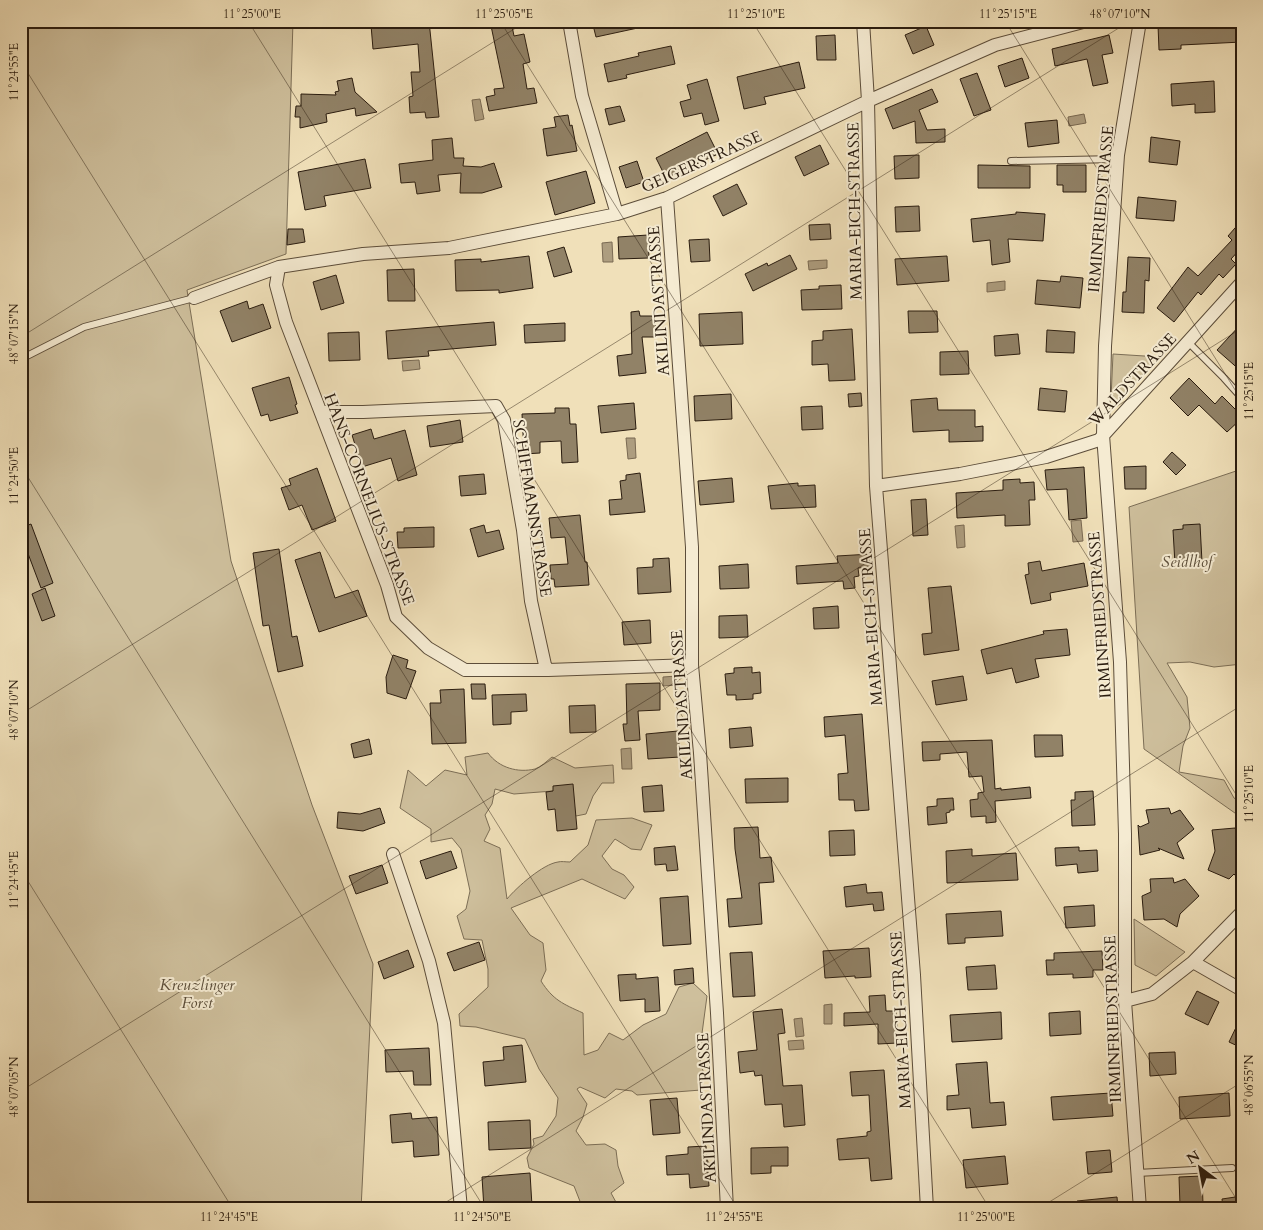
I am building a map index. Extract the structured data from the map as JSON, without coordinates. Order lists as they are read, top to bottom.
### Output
{
  "streets": {
    "street": [
      "GEIGERSTRASSE",
      "IRMINFRIEDSTRASSE",
      "MARIA-EICH-STRASSE",
      "AKILINDASTRASSE",
      "WALDSTRASSE",
      "HANS-CORNELIUS-STRASSE",
      "SCHIFFMANNSTRASSE"
    ]
  },
  "crossings": [
    ["GEIGERSTRASSE", "MARIA-EICH-STRASSE"],
    ["GEIGERSTRASSE", "AKILINDASTRASSE"],
    ["GEIGERSTRASSE", "HANS-CORNELIUS-STRASSE"],
    ["IRMINFRIEDSTRASSE", "WALDSTRASSE"],
    ["MARIA-EICH-STRASSE", "WALDSTRASSE"],
    ["AKILINDASTRASSE", "HANS-CORNELIUS-STRASSE"],
    ["HANS-CORNELIUS-STRASSE", "SCHIFFMANNSTRASSE"]
  ],
  "parks": ["Seidlhof", "Kreuzlinger Forst"],
  "north": "top left",
  "coordinates": [
    "11°25'00\"E",
    "11°25'05\"E",
    "11°25'10\"E",
    "11°25'15\"E",
    "48°07'10\"N",
    "11°24'55\"E",
    "48°07'15\"N",
    "11°24'50\"E",
    "11°24'45\"E",
    "48°06'55\"N",
    "48°07'05\"N"
  ]
}
